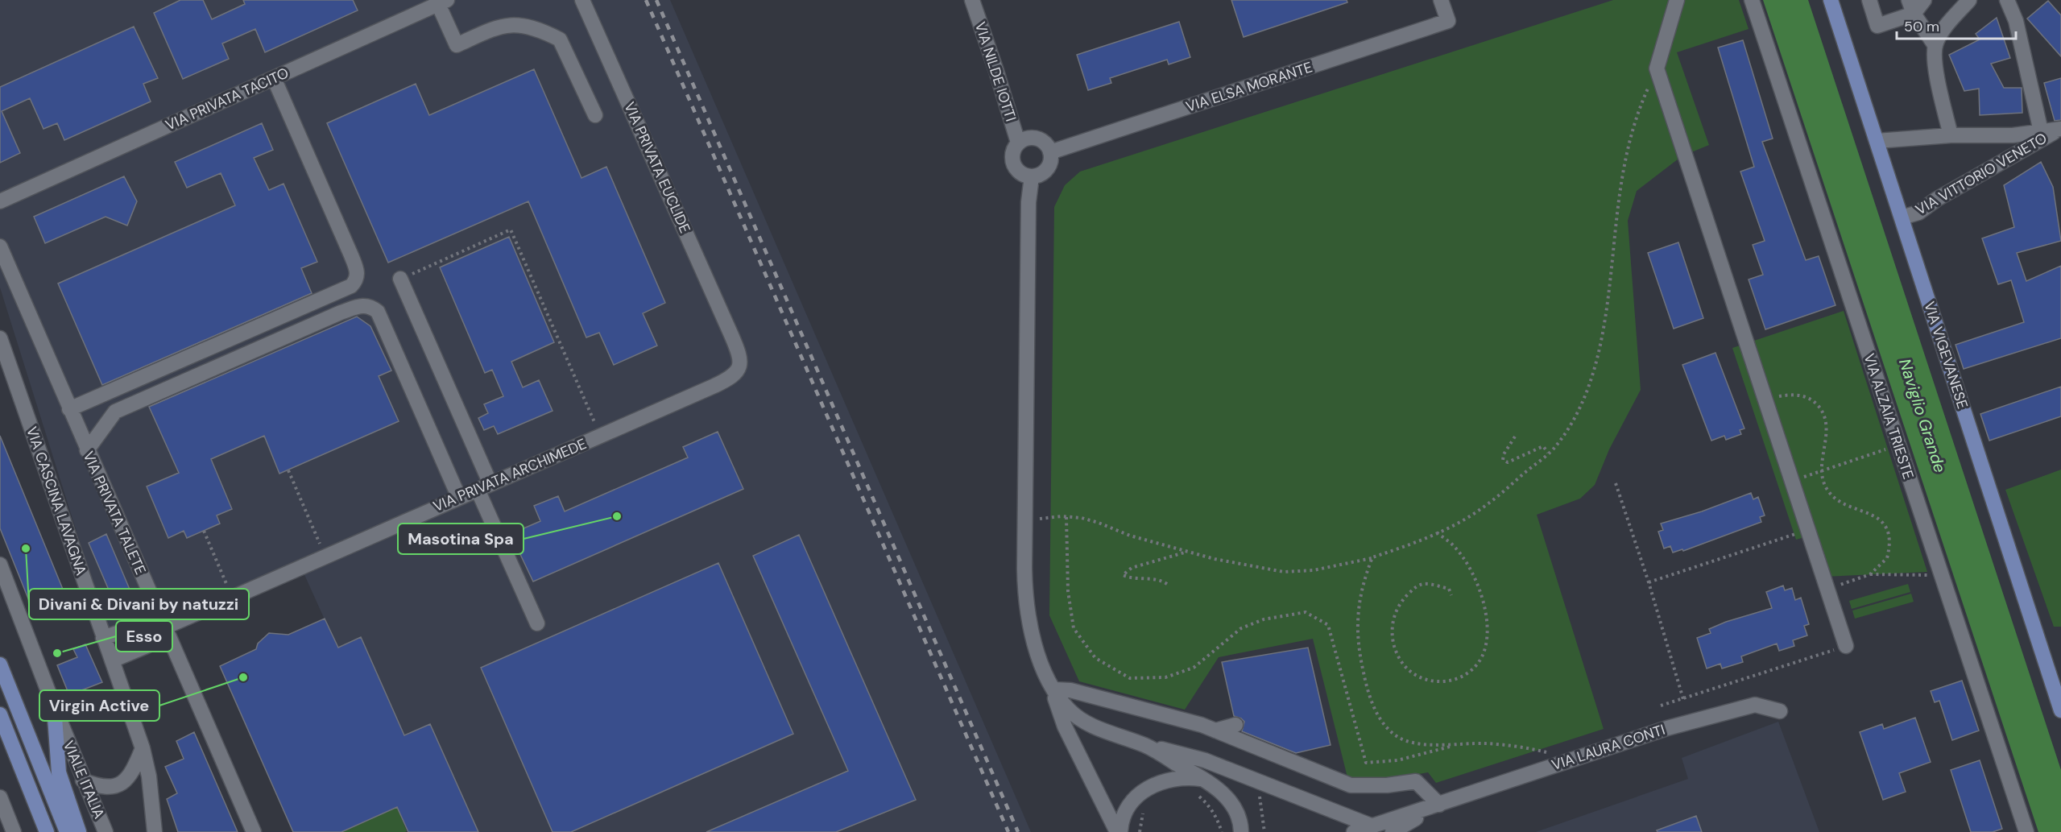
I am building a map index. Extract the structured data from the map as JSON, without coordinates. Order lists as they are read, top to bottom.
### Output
{
  "streets": {
    "main road": ["VIA VIGEVANESE"],
    "street": [
      "VIA NILDE IOTTI",
      "VIA ELSA MORANTE",
      "VIA PRIVATA TACITO",
      "VIA PRIVATA EUCLIDE",
      "VIA VITTORIO VENETO",
      "VIA ALZAIA TRIESTE",
      "VIA PRIVATA ARCHIMEDE",
      "VIA CASCINA LAVAGNA",
      "VIA PRIVATA TALETE",
      "VIA LAURA CONTI",
      "VIALE ITALIA"
    ]
  },
  "crossings": [
    ["VIA NILDE IOTTI", "VIA ELSA MORANTE"],
    ["VIA PRIVATA EUCLIDE", "VIA PRIVATA ARCHIMEDE"],
    ["VIA VITTORIO VENETO", "VIA VIGEVANESE"],
    ["VIA PRIVATA ARCHIMEDE", "VIA PRIVATA TALETE"]
  ],
  "water": ["Naviglio Grande"],
  "places": [
    "Masotina Spa",
    "Divani & Divani by natuzzi",
    "Esso",
    "Virgin Active"
  ],
  "scale_bar": "50 m"
}
